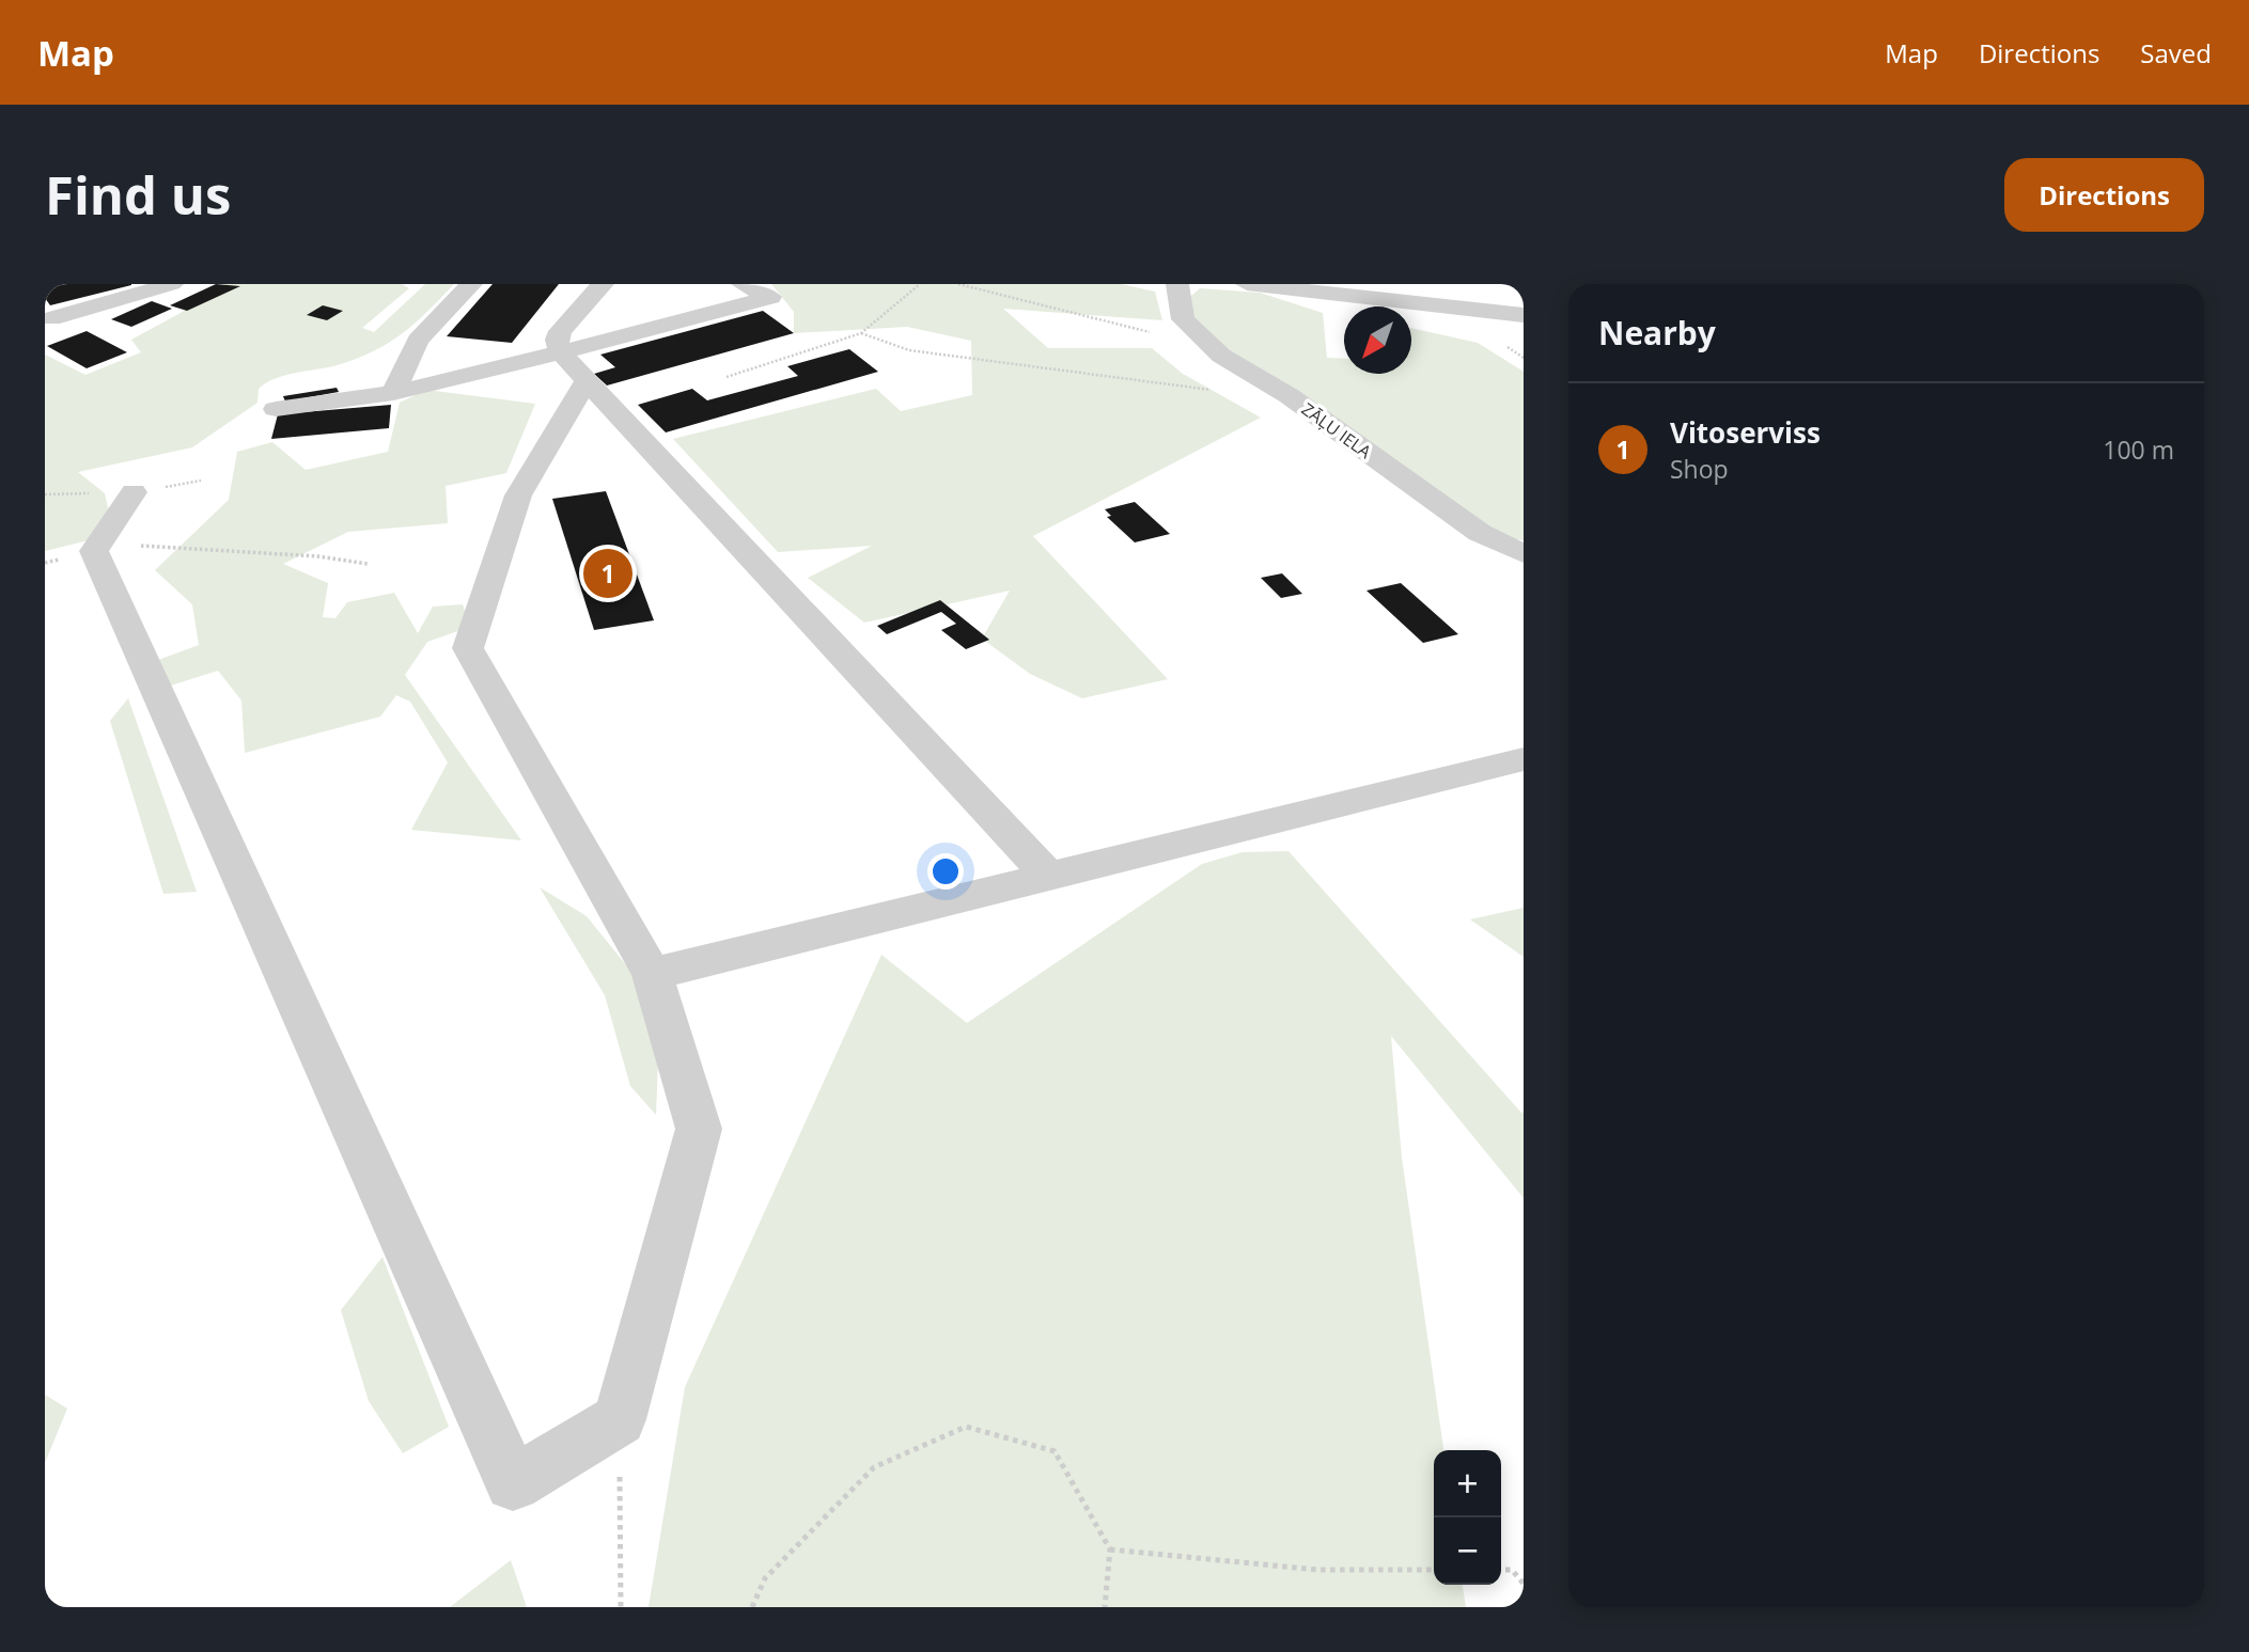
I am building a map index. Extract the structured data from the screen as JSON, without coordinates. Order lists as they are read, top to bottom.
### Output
{
  "streets": {
    "street": ["ZĀĻU IELA"]
  },
  "north": "bottom left",
  "page": {
    "header": "Map",
    "nav": ["Map", "Directions", "Saved"],
    "buttons": "Directions",
    "title": "Find us",
    "heading": "Nearby",
    "list": [
      {
        "mark": "1",
        "name": "Vitoserviss",
        "note": "Shop",
        "value": "100 m"
      }
    ],
    "pins": "1",
    "map_buttons": ["+", "−"]
  }
}
